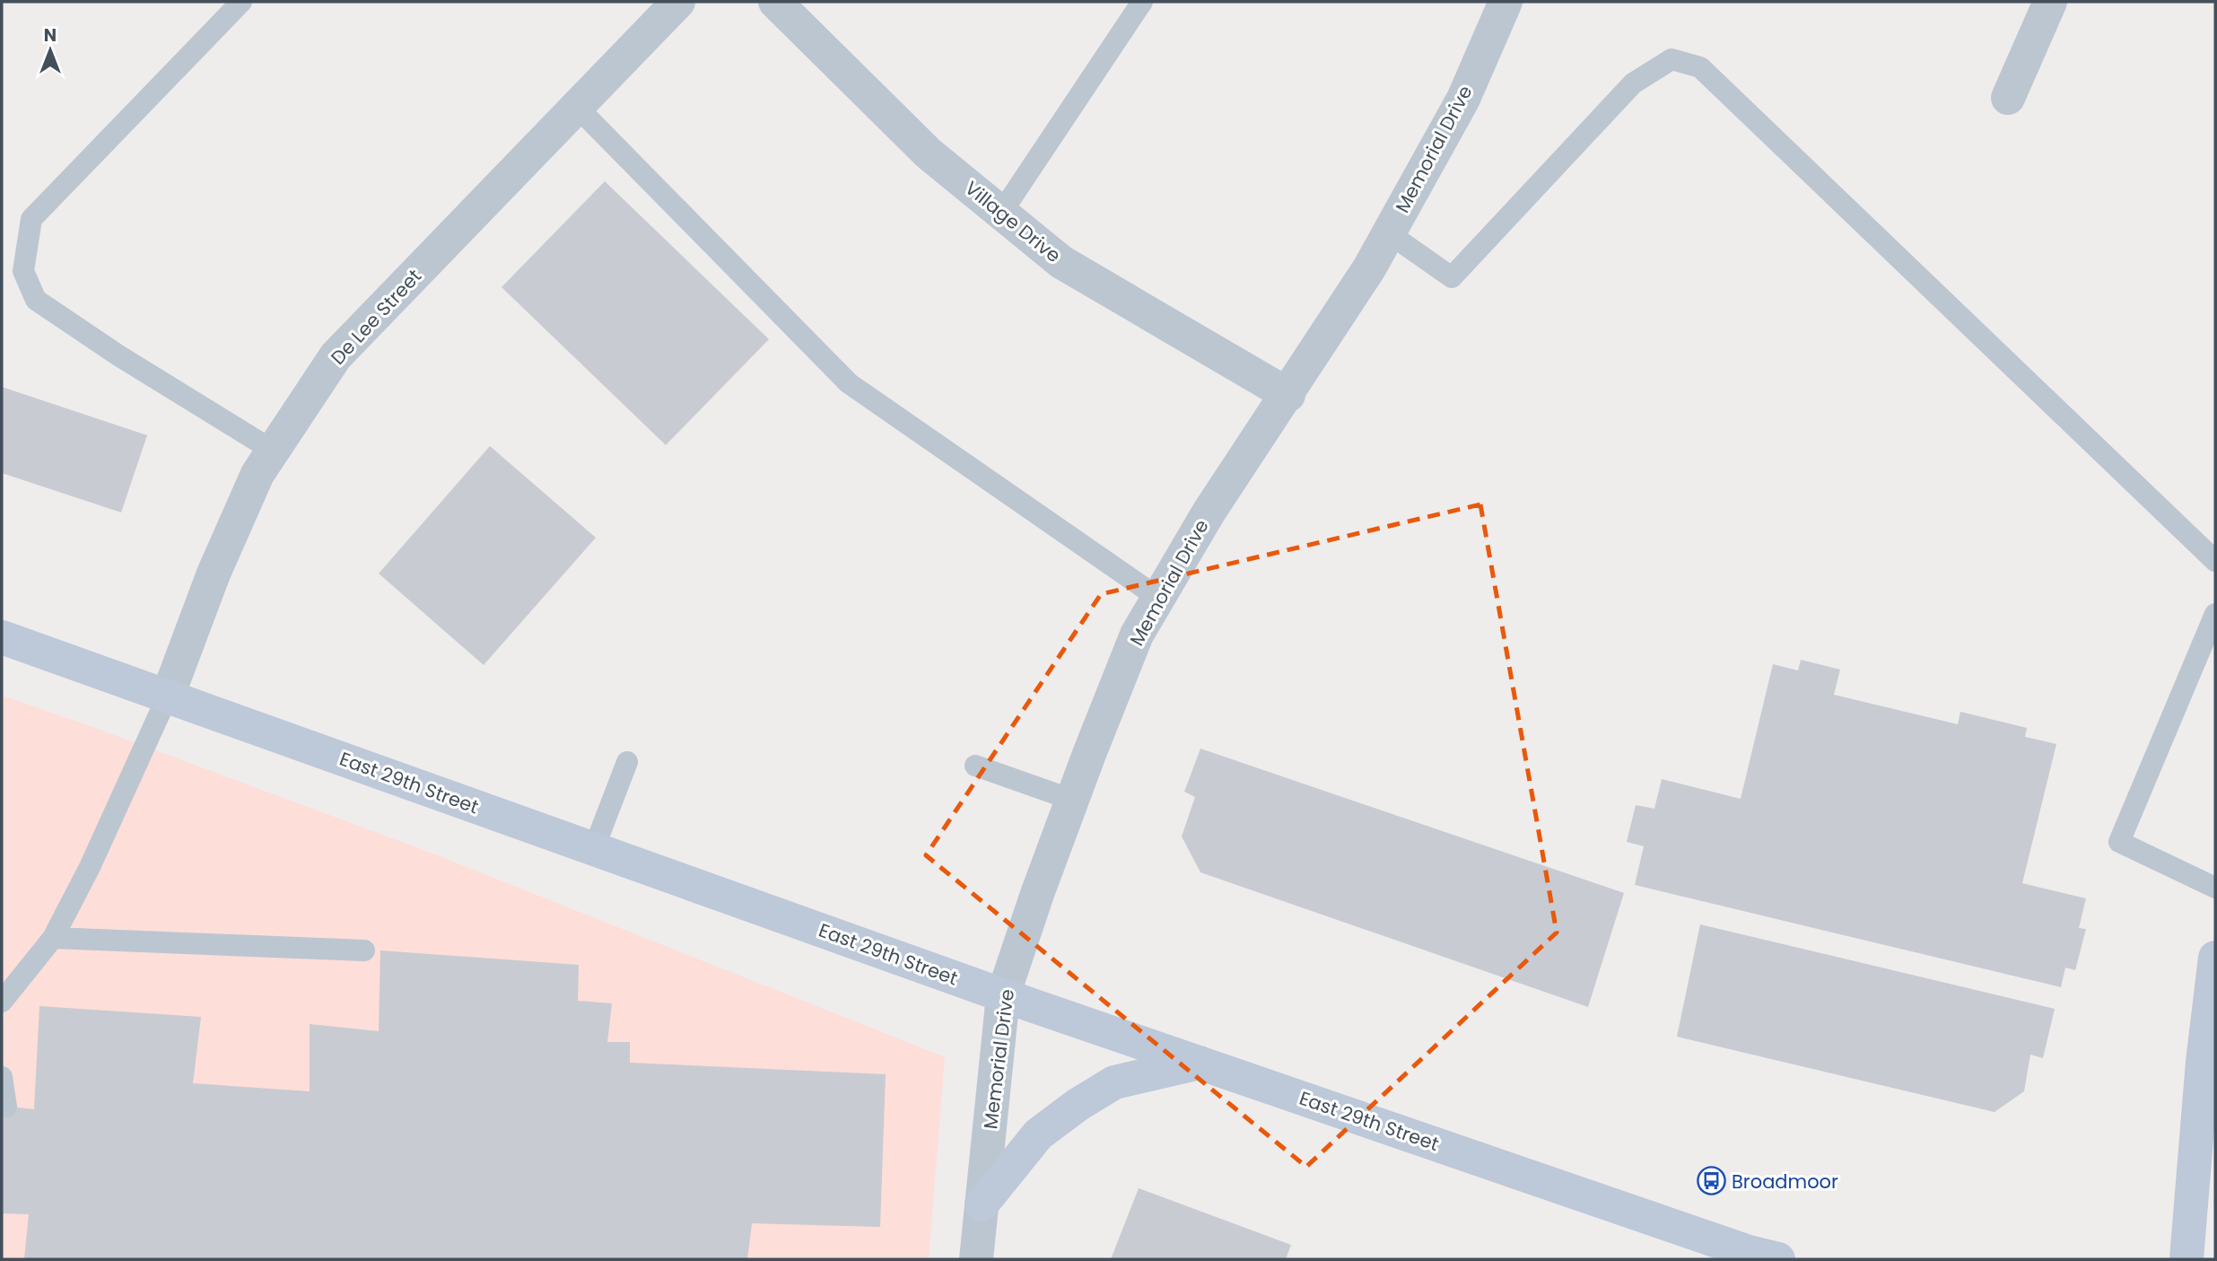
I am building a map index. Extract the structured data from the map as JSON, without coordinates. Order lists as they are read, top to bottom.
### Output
{
  "streets": {
    "main road": ["East 29th Street"],
    "street": ["Memorial Drive", "Village Drive", "De Lee Street"]
  },
  "crossings": [
    ["Memorial Drive", "Village Drive"],
    ["Memorial Drive", "East 29th Street"],
    ["De Lee Street", "East 29th Street"]
  ],
  "places": {
    "bus stop": ["Broadmoor"]
  },
  "north": "top"
}
